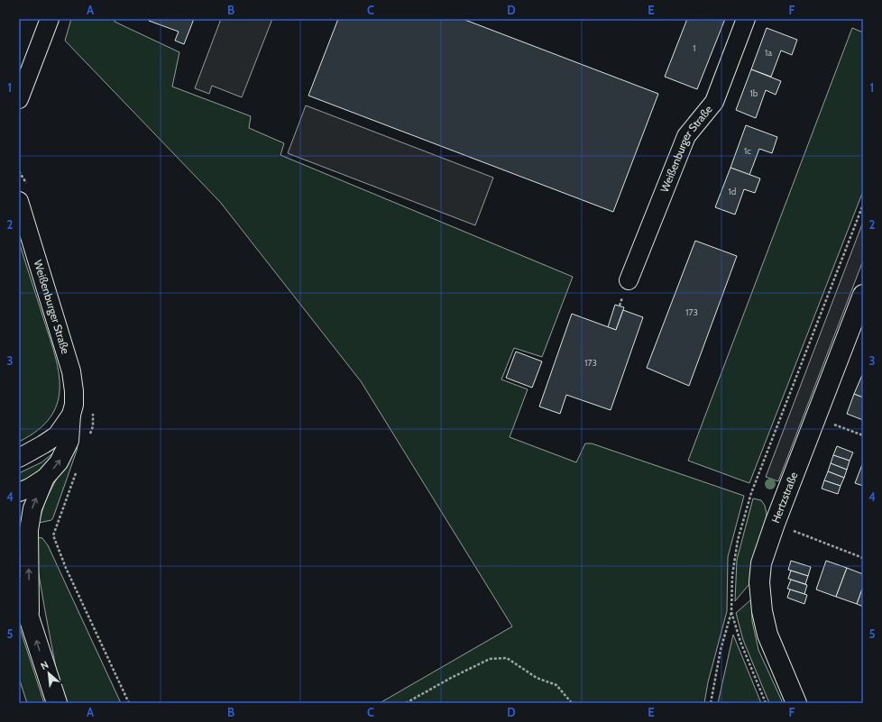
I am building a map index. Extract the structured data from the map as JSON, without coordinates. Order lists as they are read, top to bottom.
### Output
{
  "streets": {
    "main road": ["Hertzstraße"],
    "street": ["Weißenburger Straße"]
  },
  "house_numbers": [
    "1",
    "1a",
    "1b",
    "1c",
    "1d",
    "173",
    "173"
  ],
  "north": "top left",
  "grid": {
    "columns": [
      "A",
      "B",
      "C",
      "D",
      "E",
      "F"
    ],
    "rows": [
      "1",
      "2",
      "3",
      "4",
      "5"
    ]
  }
}
